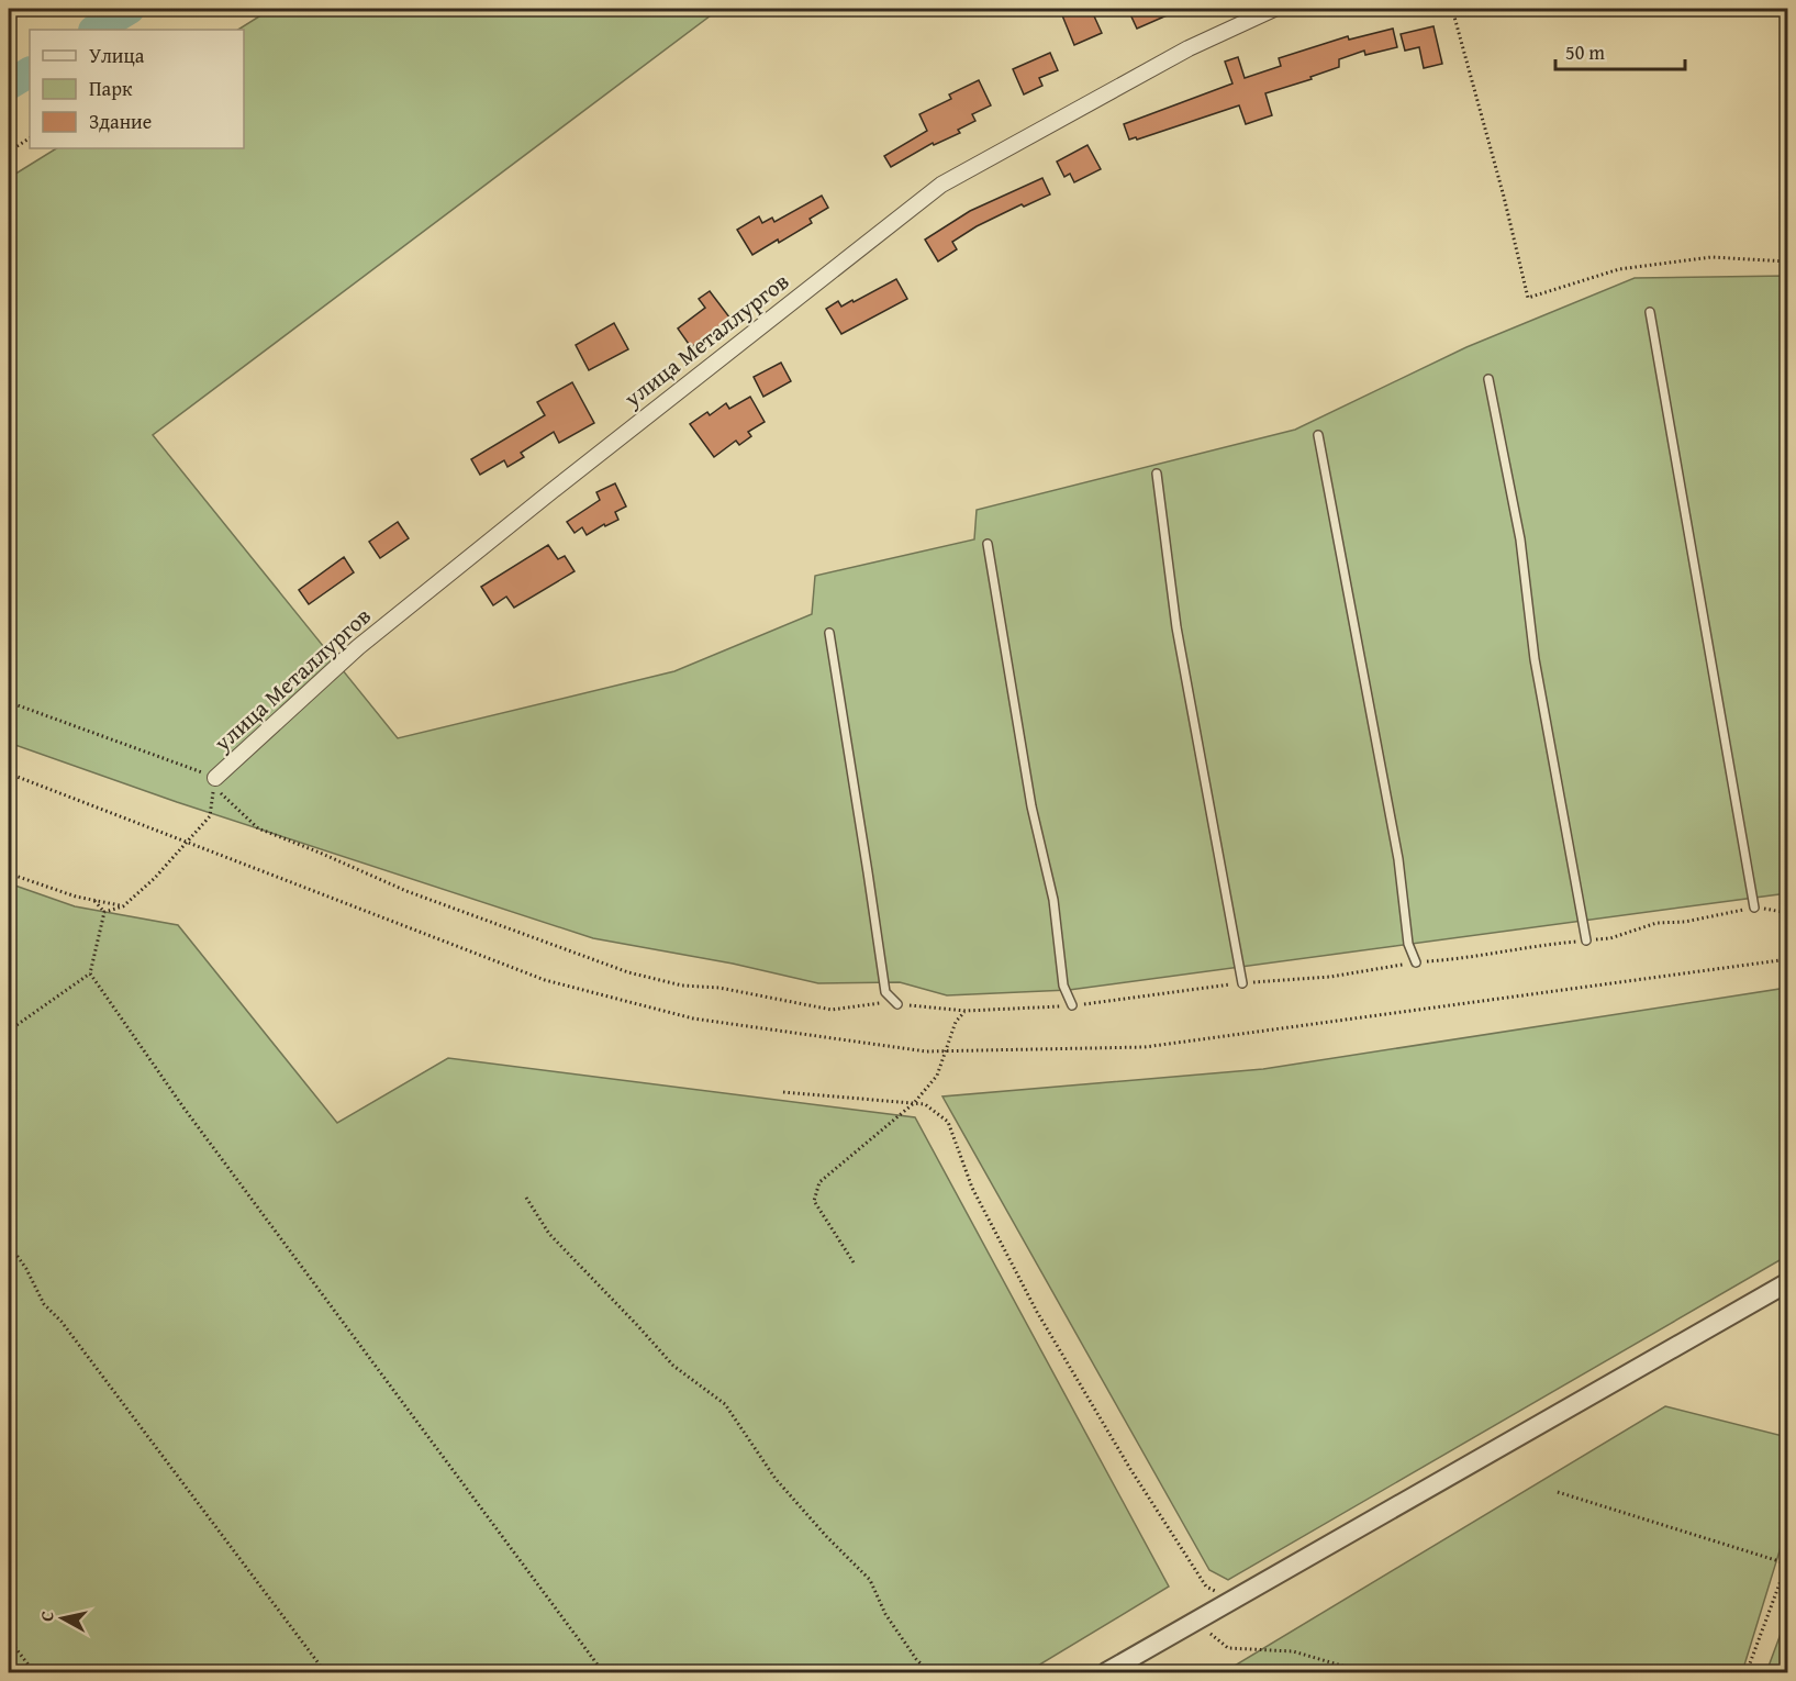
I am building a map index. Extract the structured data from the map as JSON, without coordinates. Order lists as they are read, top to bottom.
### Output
{
  "streets": {
    "street": ["улица Металлургов"]
  },
  "legend": ["Улица", "Парк", "Здание"],
  "scale_bar": "50 m",
  "north": "left"
}
